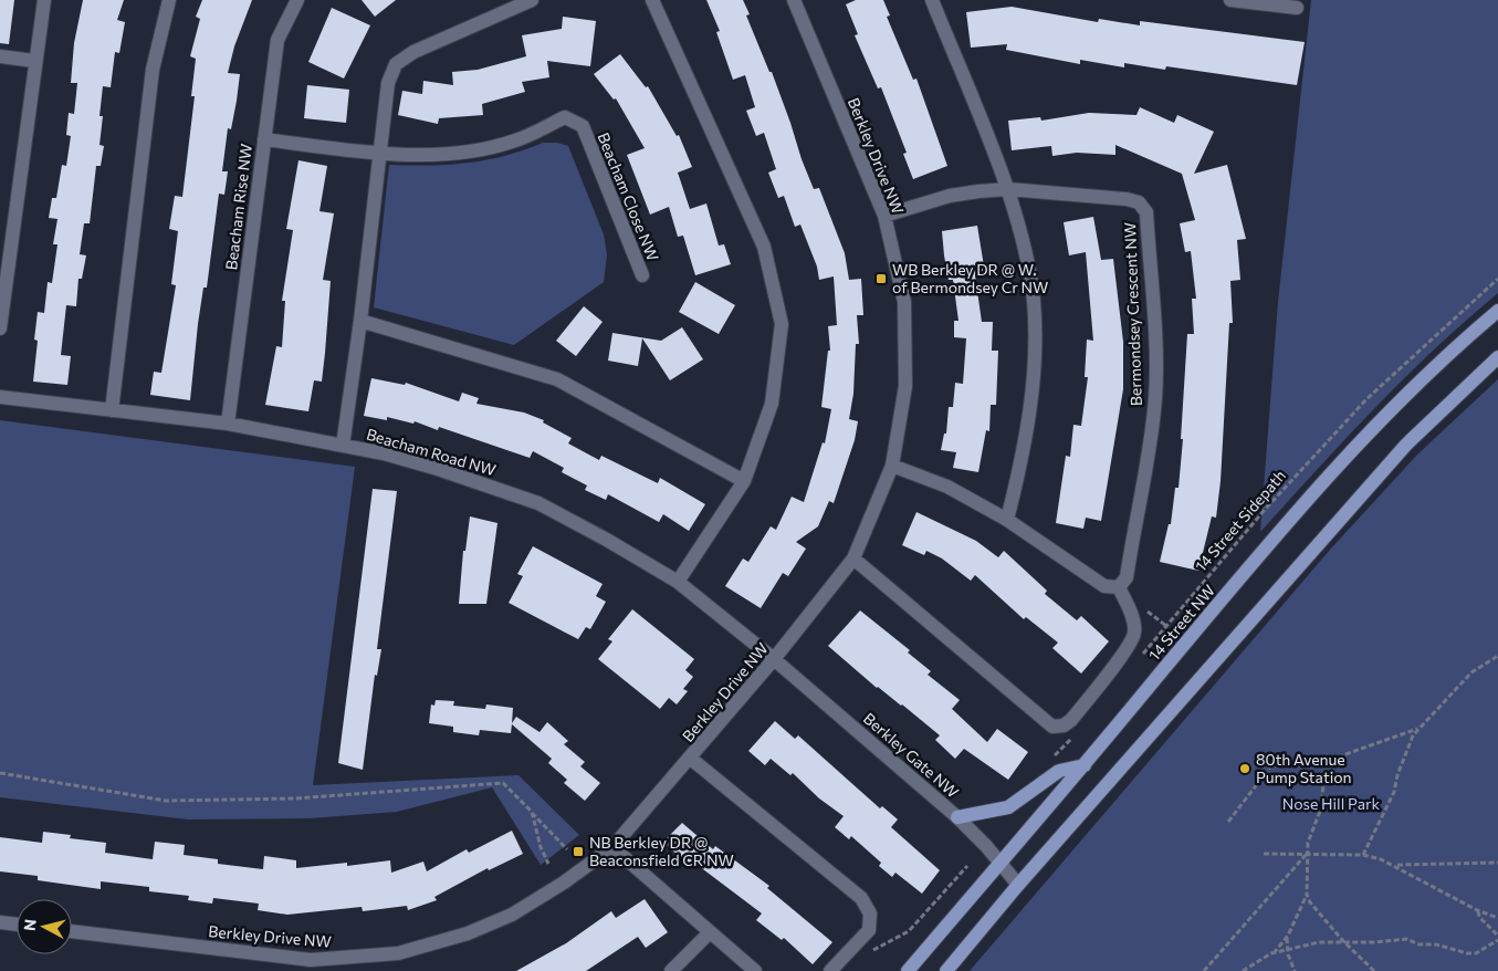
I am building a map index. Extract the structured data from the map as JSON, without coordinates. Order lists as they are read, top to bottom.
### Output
{
  "streets": {
    "main road": ["14 Street NW"],
    "street": [
      "Berkley Drive NW",
      "Beacham Close NW",
      "Beacham Rise NW",
      "Bermondsey Crescent NW",
      "Beacham Road NW",
      "Berkley Gate NW"
    ],
    "path": ["14 Street Sidepath"]
  },
  "crossings": [
    ["Berkley Drive NW", "Bermondsey Crescent NW"],
    ["Berkley Drive NW", "Beacham Road NW"],
    ["Berkley Drive NW", "Berkley Gate NW"],
    ["Beacham Close NW", "Beacham Rise NW"],
    ["Beacham Rise NW", "Beacham Road NW"],
    ["Beacham Road NW", "Berkley Gate NW"],
    ["14 Street NW", "Berkley Gate NW"]
  ],
  "parks": ["Nose Hill Park"],
  "places": {
    "transit": ["WB Berkley DR @ W. of Bermondsey Cr NW", "NB Berkley DR @ Beaconsfield CR NW"],
    "other": ["80th Avenue Pump Station"]
  },
  "north": "left"
}
